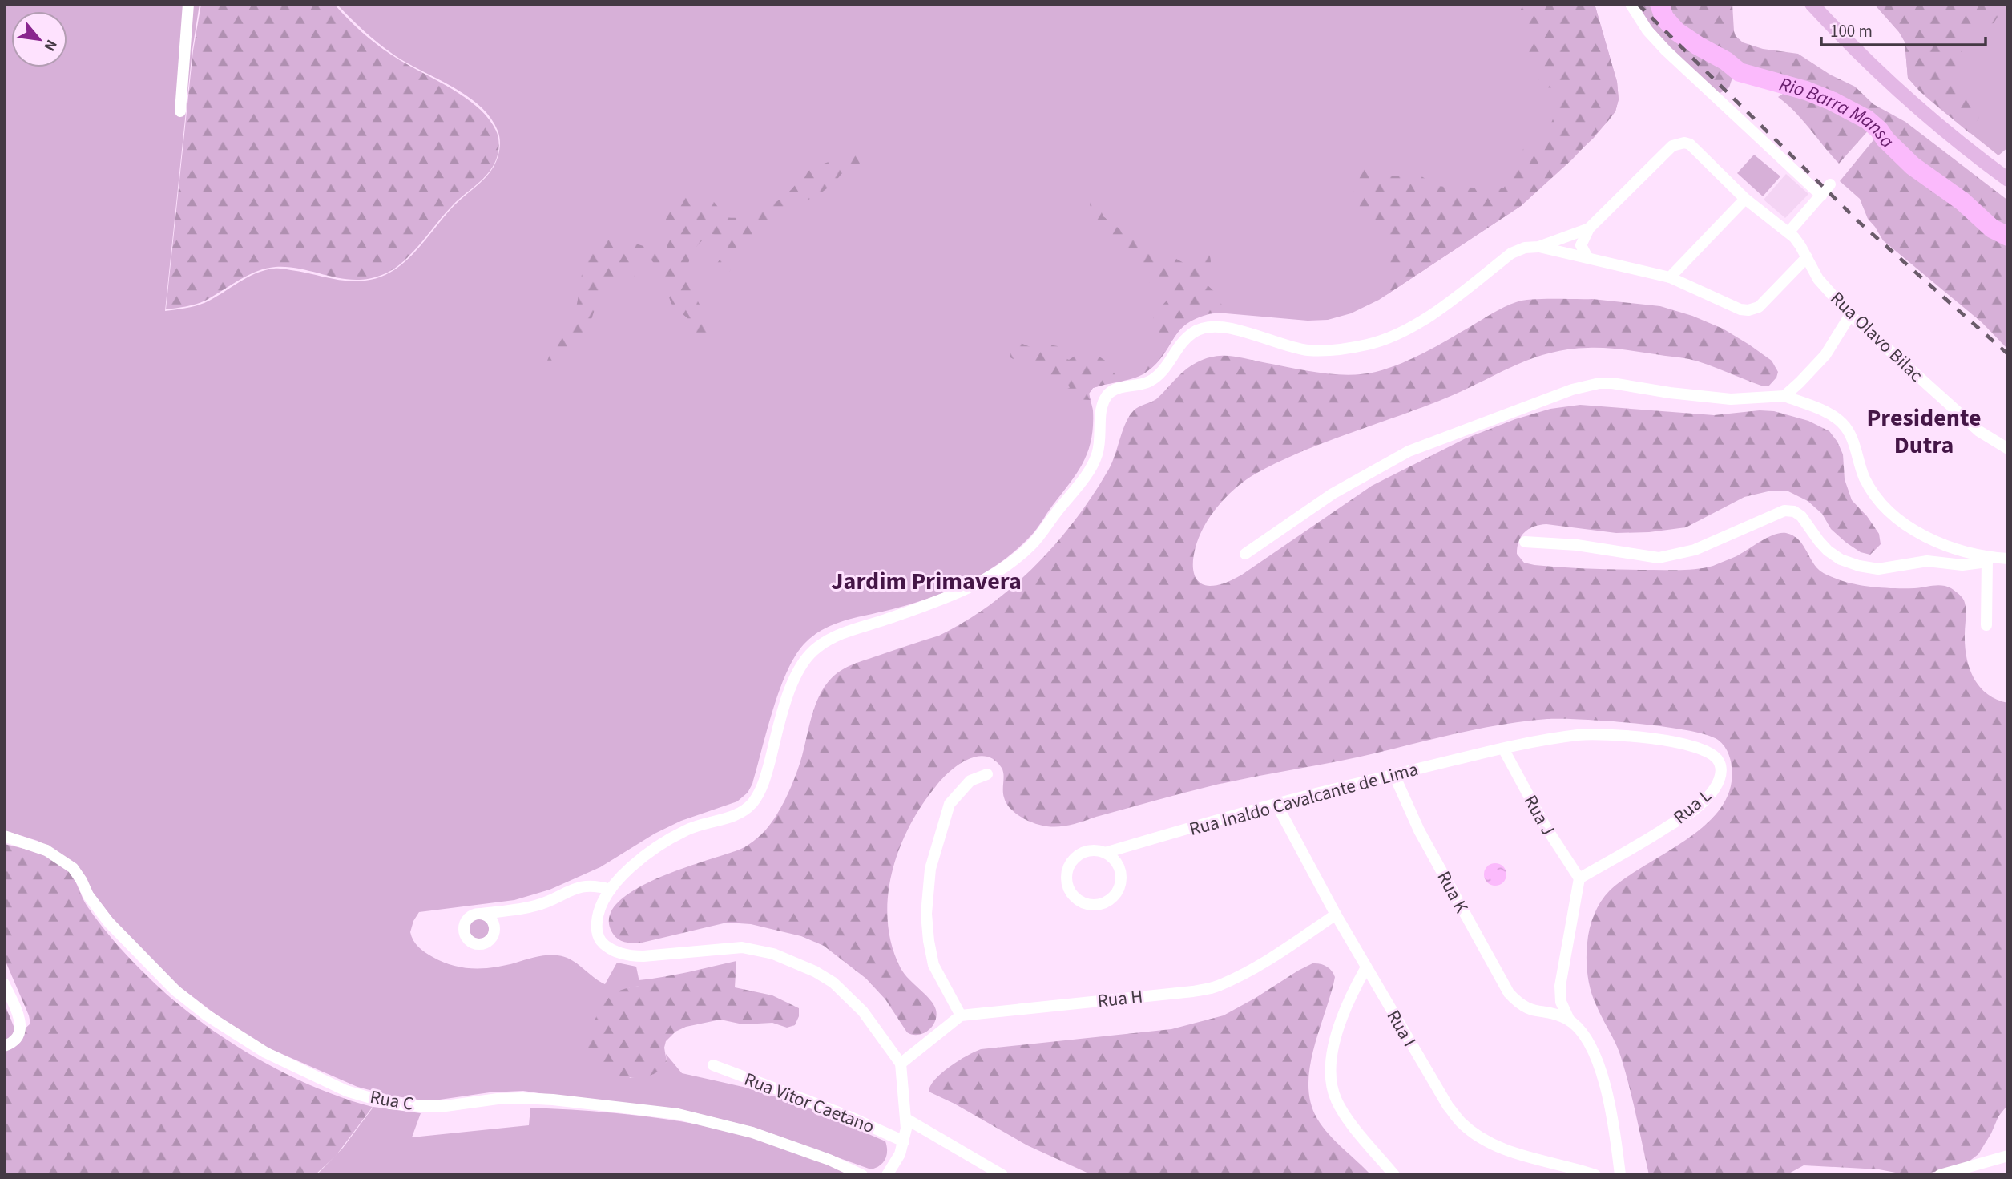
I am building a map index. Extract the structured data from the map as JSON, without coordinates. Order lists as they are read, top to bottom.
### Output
{
  "streets": {
    "street": [
      "Rua Olavo Bilac",
      "Rua Inaldo Cavalcante de Lima",
      "Rua L",
      "Rua J",
      "Rua K",
      "Rua H",
      "Rua I",
      "Rua C",
      "Rua Vitor Caetano"
    ]
  },
  "crossings": [
    ["Rua Inaldo Cavalcante de Lima", "Rua L"],
    ["Rua Inaldo Cavalcante de Lima", "Rua J"],
    ["Rua Inaldo Cavalcante de Lima", "Rua K"],
    ["Rua Inaldo Cavalcante de Lima", "Rua I"],
    ["Rua L", "Rua J"],
    ["Rua H", "Rua I"]
  ],
  "districts": ["Presidente Dutra", "Jardim Primavera"],
  "water": ["Rio Barra Mansa"],
  "scale_bar": "100 m",
  "north": "bottom right"
}
